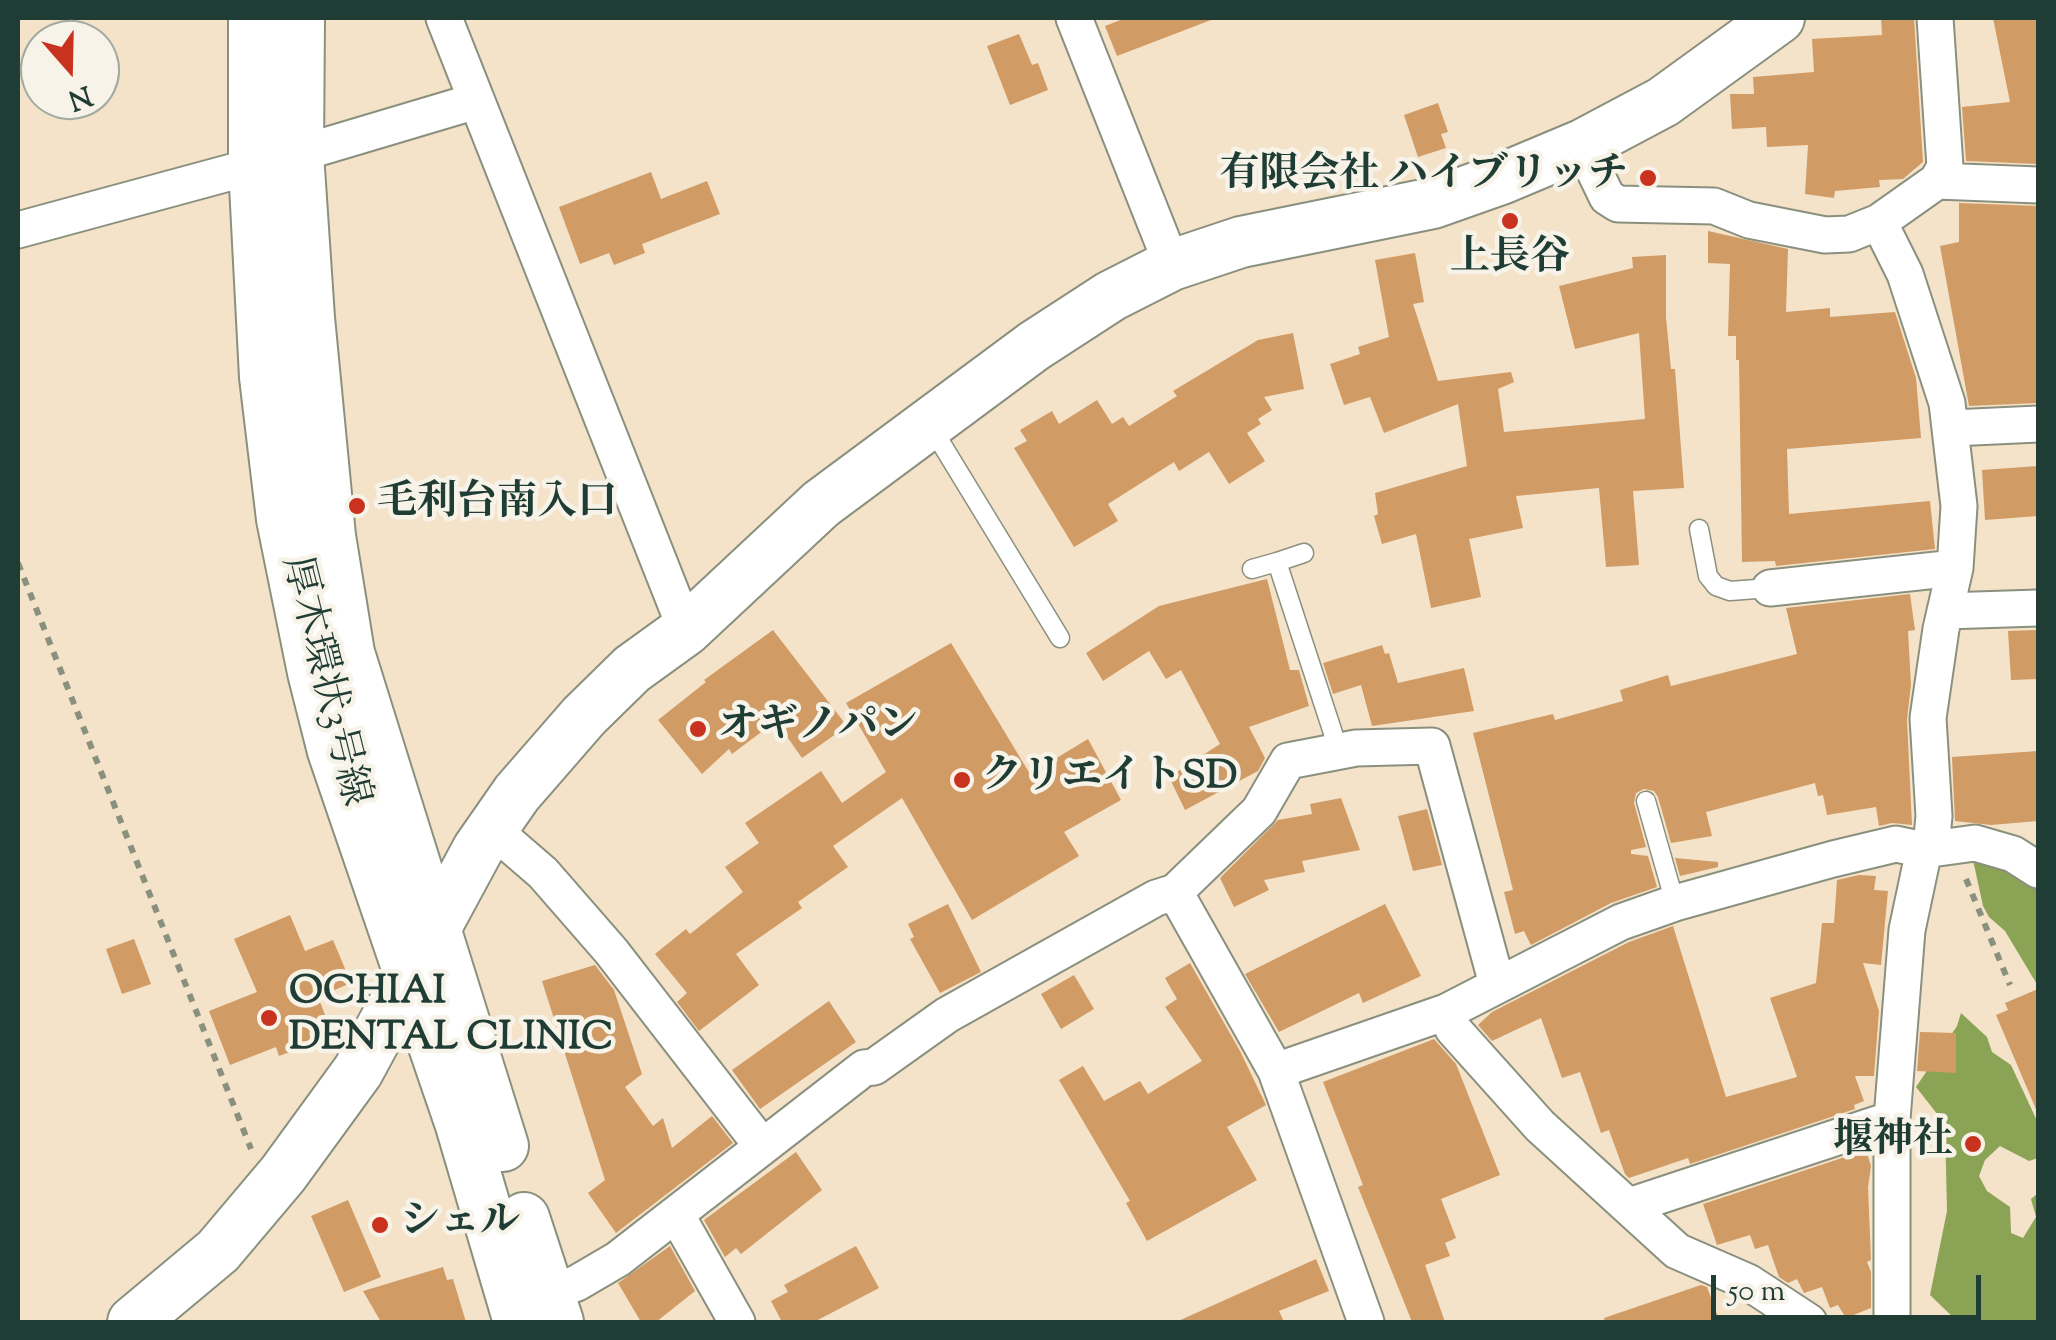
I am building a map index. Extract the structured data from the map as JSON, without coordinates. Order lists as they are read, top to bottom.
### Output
{
  "streets": {
    "street": ["厚木環状3号線"]
  },
  "places": [
    "有限会社 ハイブリッチ",
    "上長谷",
    "毛利台南入口",
    "オギノパン",
    "クリエイトSD",
    "OCHIAI DENTAL CLINIC",
    "堰神社",
    "シェル"
  ],
  "scale_bar": "50 m",
  "north": "bottom"
}
